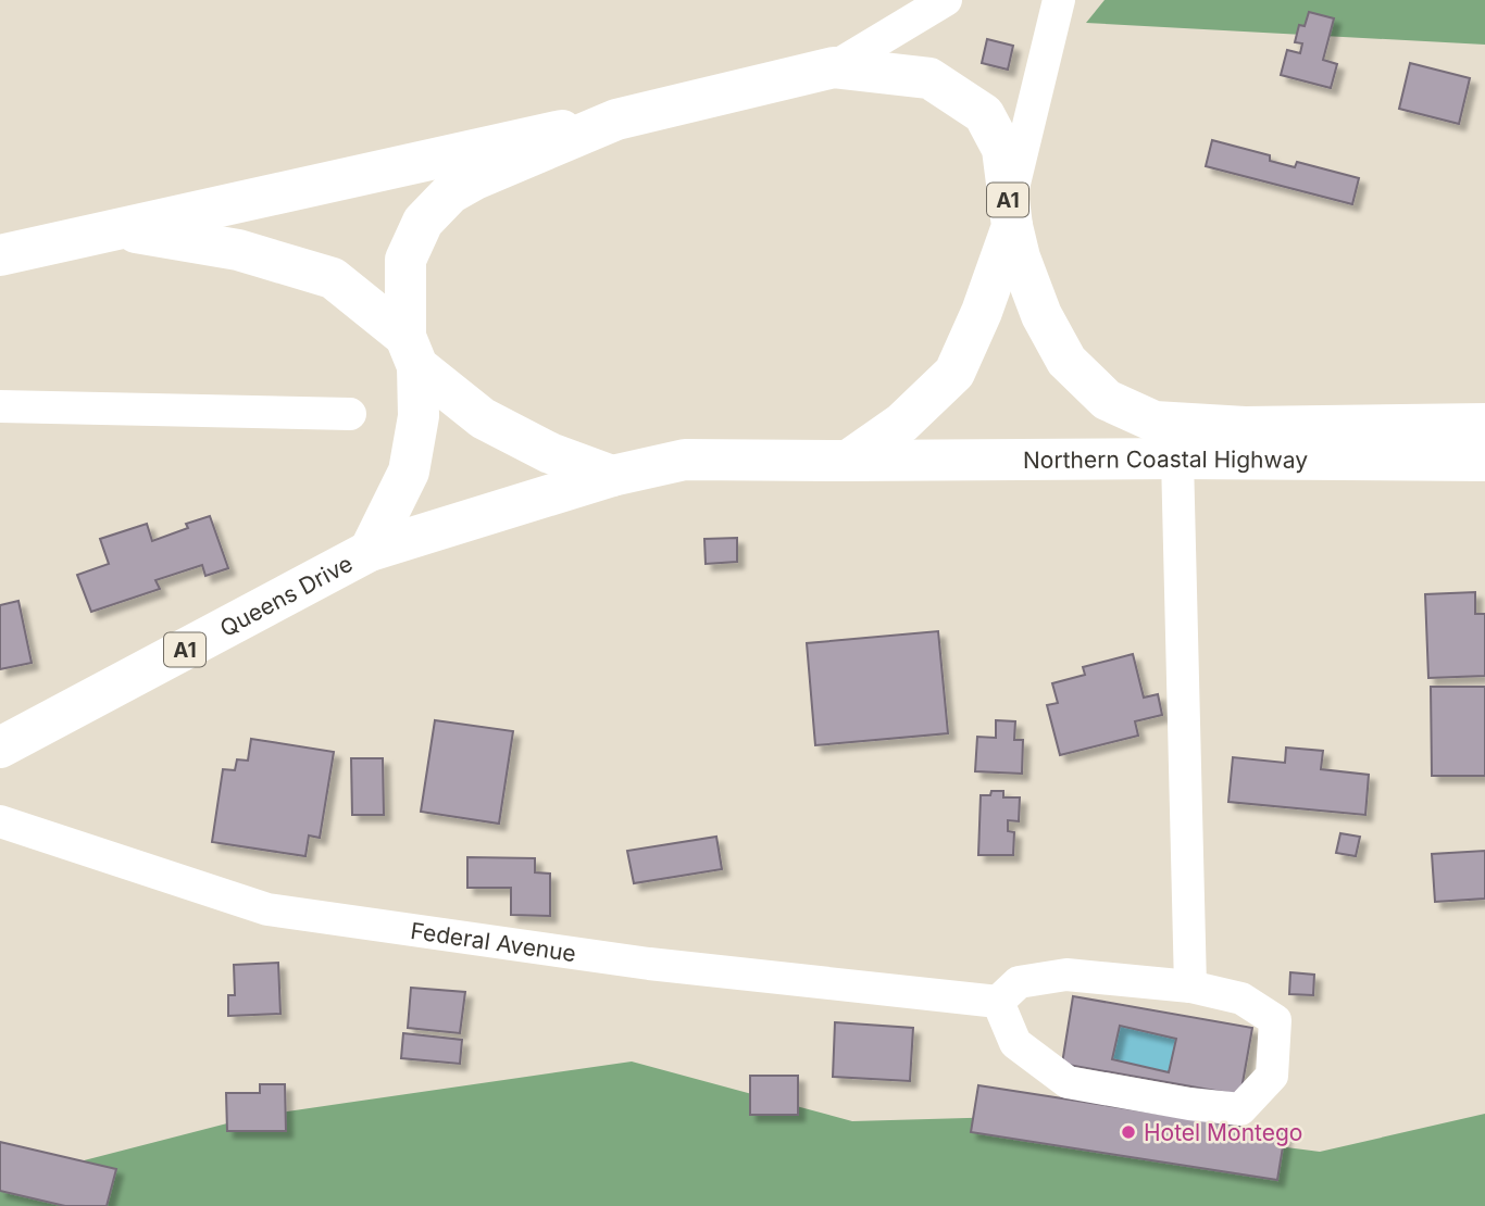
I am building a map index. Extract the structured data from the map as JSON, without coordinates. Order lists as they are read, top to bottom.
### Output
{
  "streets": {
    "main road": ["A1", "Northern Coastal Highway", "Queens Drive"],
    "street": ["Federal Avenue"]
  },
  "crossings": [
    ["A1", "Northern Coastal Highway"],
    ["A1", "Queens Drive"]
  ],
  "places": ["Hotel Montego"]
}
